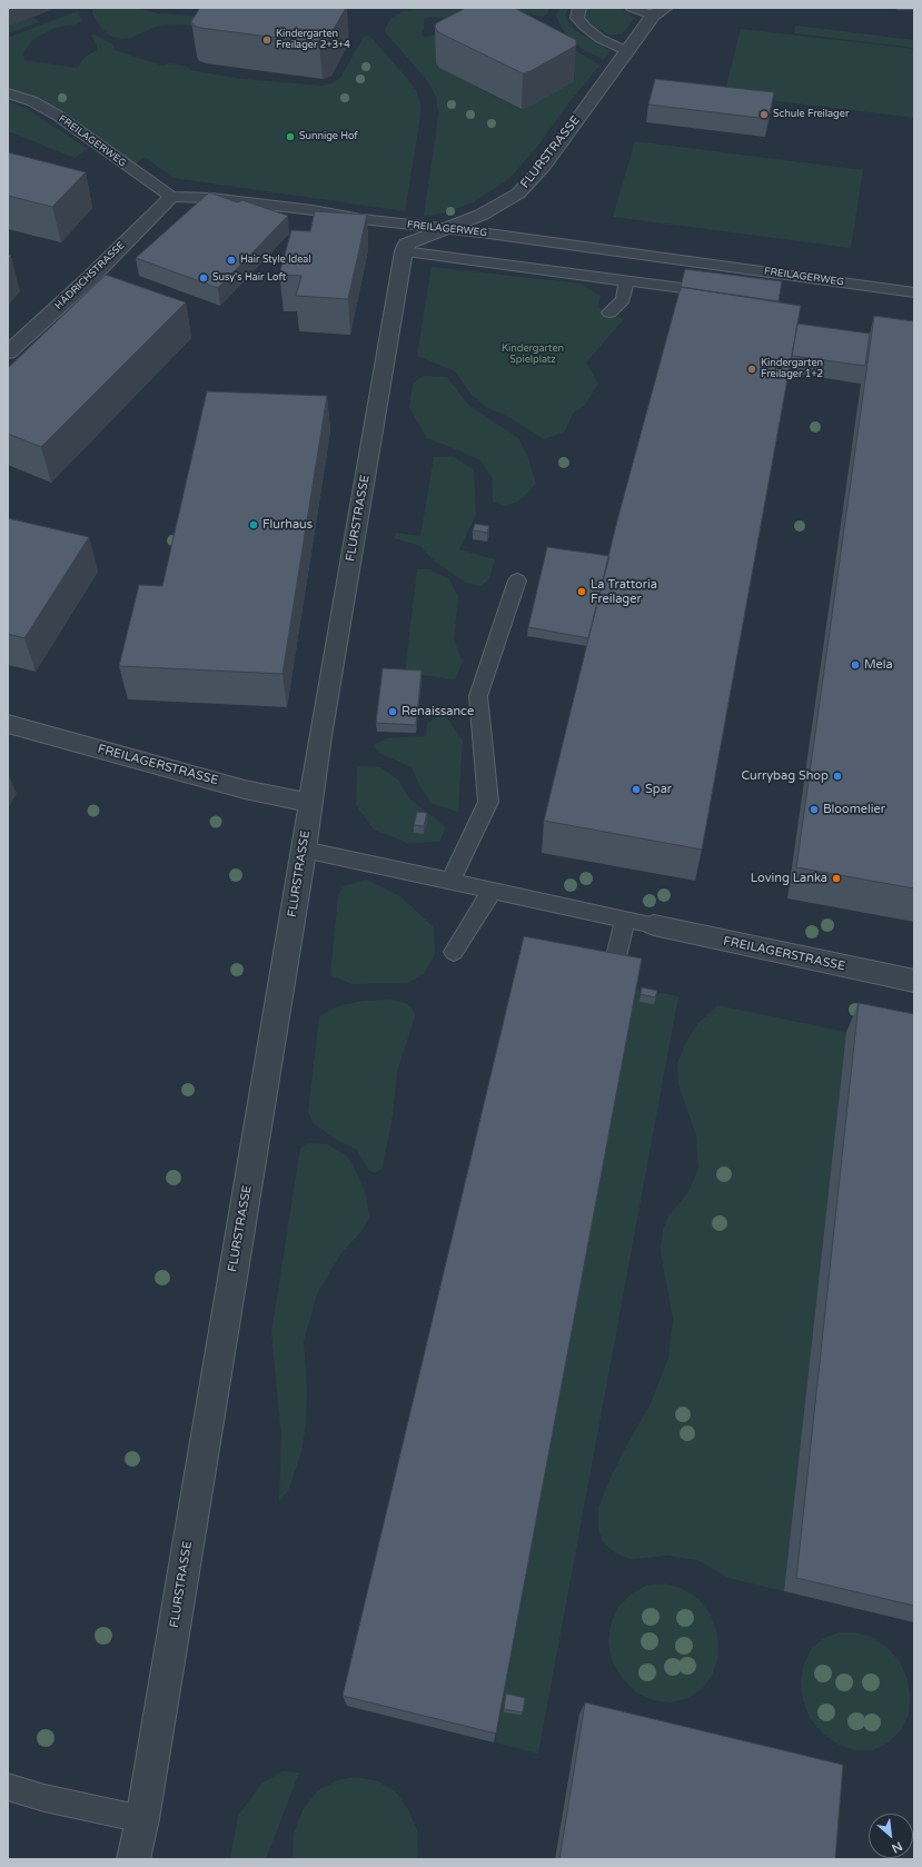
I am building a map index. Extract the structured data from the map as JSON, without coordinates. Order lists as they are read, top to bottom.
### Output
{
  "streets": {
    "street": ["FLURSTRASSE", "HÄDRICHSTRASSE", "FREILAGERSTRASSE"],
    "lane": ["FREILAGERWEG"]
  },
  "crossings": [
    ["FREILAGERWEG", "FLURSTRASSE"],
    ["FREILAGERWEG", "HÄDRICHSTRASSE"],
    ["FLURSTRASSE", "FREILAGERSTRASSE"]
  ],
  "parks": ["Kindergarten Spielplatz"],
  "places": [
    "Kindergarten Freilager 2+3+4",
    "Schule Freilager",
    "Sunnige Hof",
    "Hair Style Ideal",
    "Susy‘s Hair Loft",
    "Kindergarten Freilager 1+2",
    "Flurhaus",
    "La Trattoria Freilager",
    "Mela",
    "Renaissance",
    "Currybag Shop",
    "Spar",
    "Bloomelier",
    "Loving Lanka"
  ],
  "north": "bottom right"
}
